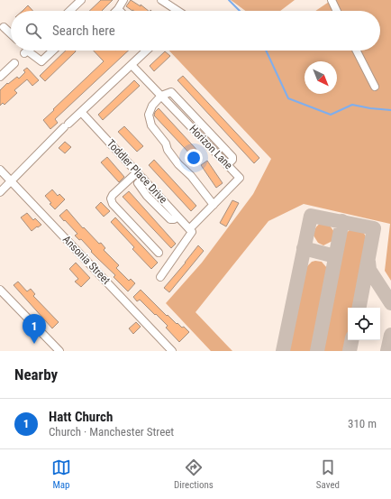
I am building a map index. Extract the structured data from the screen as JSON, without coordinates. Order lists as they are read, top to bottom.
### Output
{
  "streets": {
    "street": ["Horizon Lane", "Toddler Place Drive", "Ansonia Street"]
  },
  "crossings": [
    ["Horizon Lane", "Toddler Place Drive"]
  ],
  "north": "bottom right",
  "page": {
    "search": "Search here",
    "pins": "1",
    "heading": "Nearby",
    "list": [
      {
        "mark": "1",
        "name": "Hatt Church",
        "note": "Church · Manchester Street",
        "value": "310 m"
      }
    ],
    "nav": ["Map", "Directions", "Saved"]
  }
}
